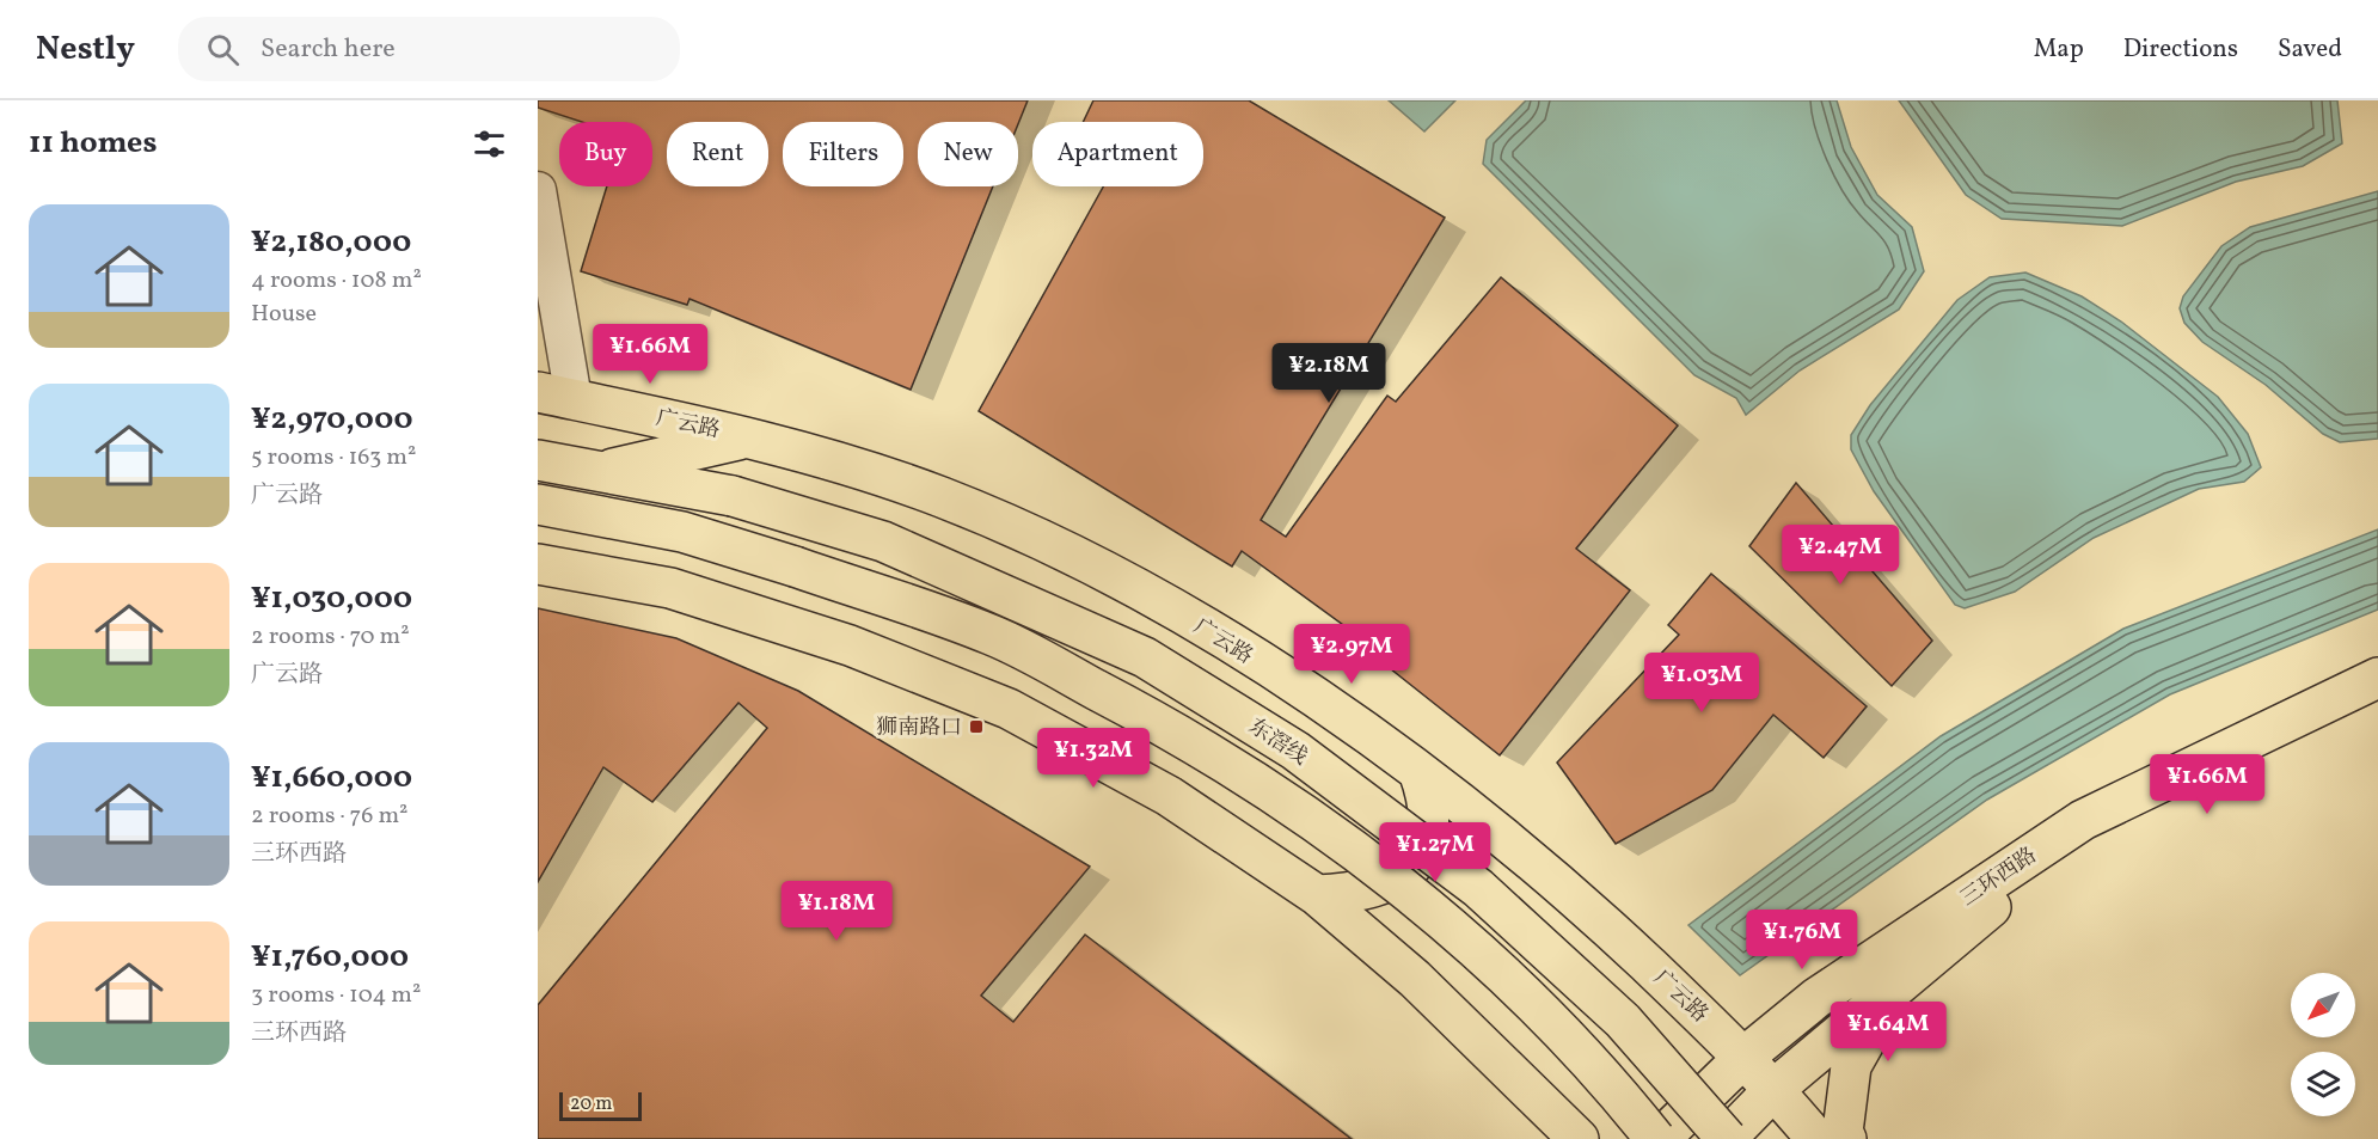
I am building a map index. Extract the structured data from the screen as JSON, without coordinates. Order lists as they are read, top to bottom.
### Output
{
  "streets": {
    "main road": ["广云路", "东滘线", "三环西路"]
  },
  "crossings": [
    ["广云路", "三环西路"],
    ["东滘线", "三环西路"]
  ],
  "places": {
    "transit": ["狮南路口"]
  },
  "scale_bar": "20 m",
  "north": "bottom left",
  "page": {
    "header": "Nestly",
    "search": "Search here",
    "nav": ["Map", "Directions", "Saved"],
    "heading": "11 homes",
    "chip": [
      "Buy",
      "Rent",
      "Filters",
      "New",
      "Apartment"
    ],
    "list": [
      {
        "name": "¥2,180,000",
        "note": "4 rooms · 108 m² · House"
      },
      {
        "name": "¥2,970,000",
        "note": "5 rooms · 163 m² · 广云路"
      },
      {
        "name": "¥1,030,000",
        "note": "2 rooms · 70 m² · 广云路"
      },
      {
        "name": "¥1,660,000",
        "note": "2 rooms · 76 m² · 三环西路"
      },
      {
        "name": "¥1,760,000",
        "note": "3 rooms · 104 m² · 三环西路"
      }
    ],
    "price": [
      "¥1.66M",
      "¥2.18M",
      "¥2.47M",
      "¥2.97M",
      "¥1.03M",
      "¥1.32M",
      "¥1.66M",
      "¥1.27M",
      "¥1.18M",
      "¥1.76M",
      "¥1.64M"
    ],
    "scale": "20 m"
  }
}
